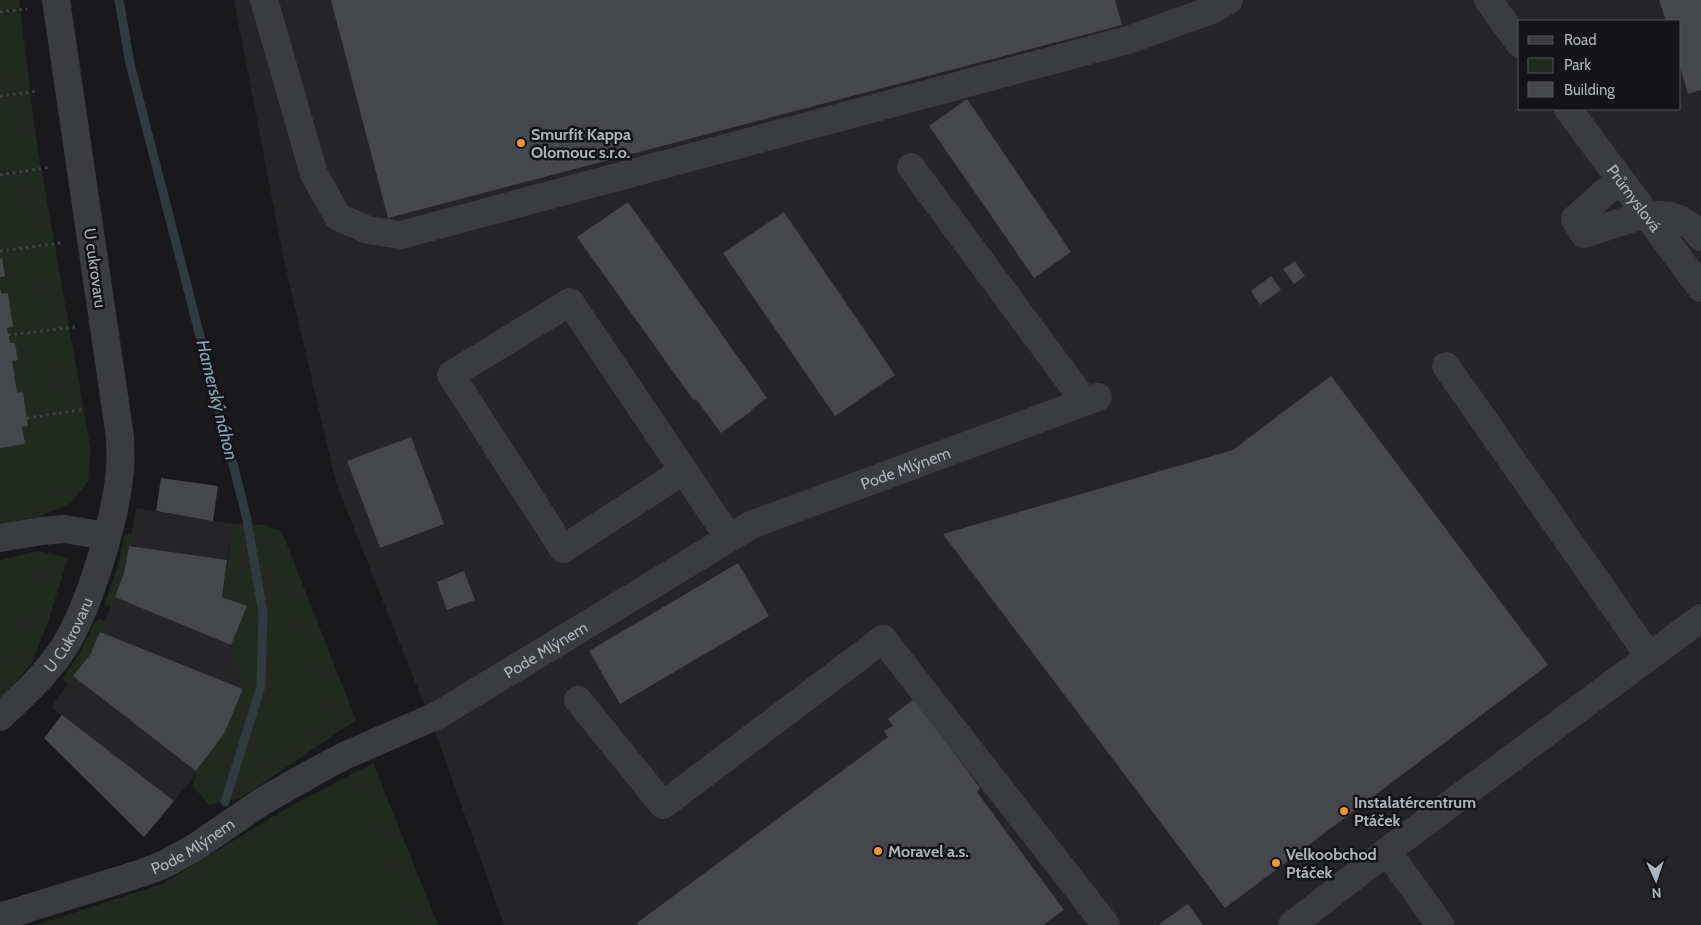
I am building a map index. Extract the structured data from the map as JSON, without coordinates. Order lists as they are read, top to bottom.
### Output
{
  "streets": {
    "street": [
      "Průmyslová",
      "U cukrovaru",
      "Pode Mlýnem",
      "U Cukrovaru"
    ]
  },
  "crossings": [
    ["U cukrovaru", "U Cukrovaru"]
  ],
  "water": ["Hamerský náhon"],
  "places": [
    "Smurfit Kappa Olomouc s.r.o.",
    "Instalatércentrum Ptáček",
    "Moravel a.s.",
    "Velkoobchod Ptáček"
  ],
  "legend": ["Road", "Park", "Building"],
  "north": "bottom"
}
